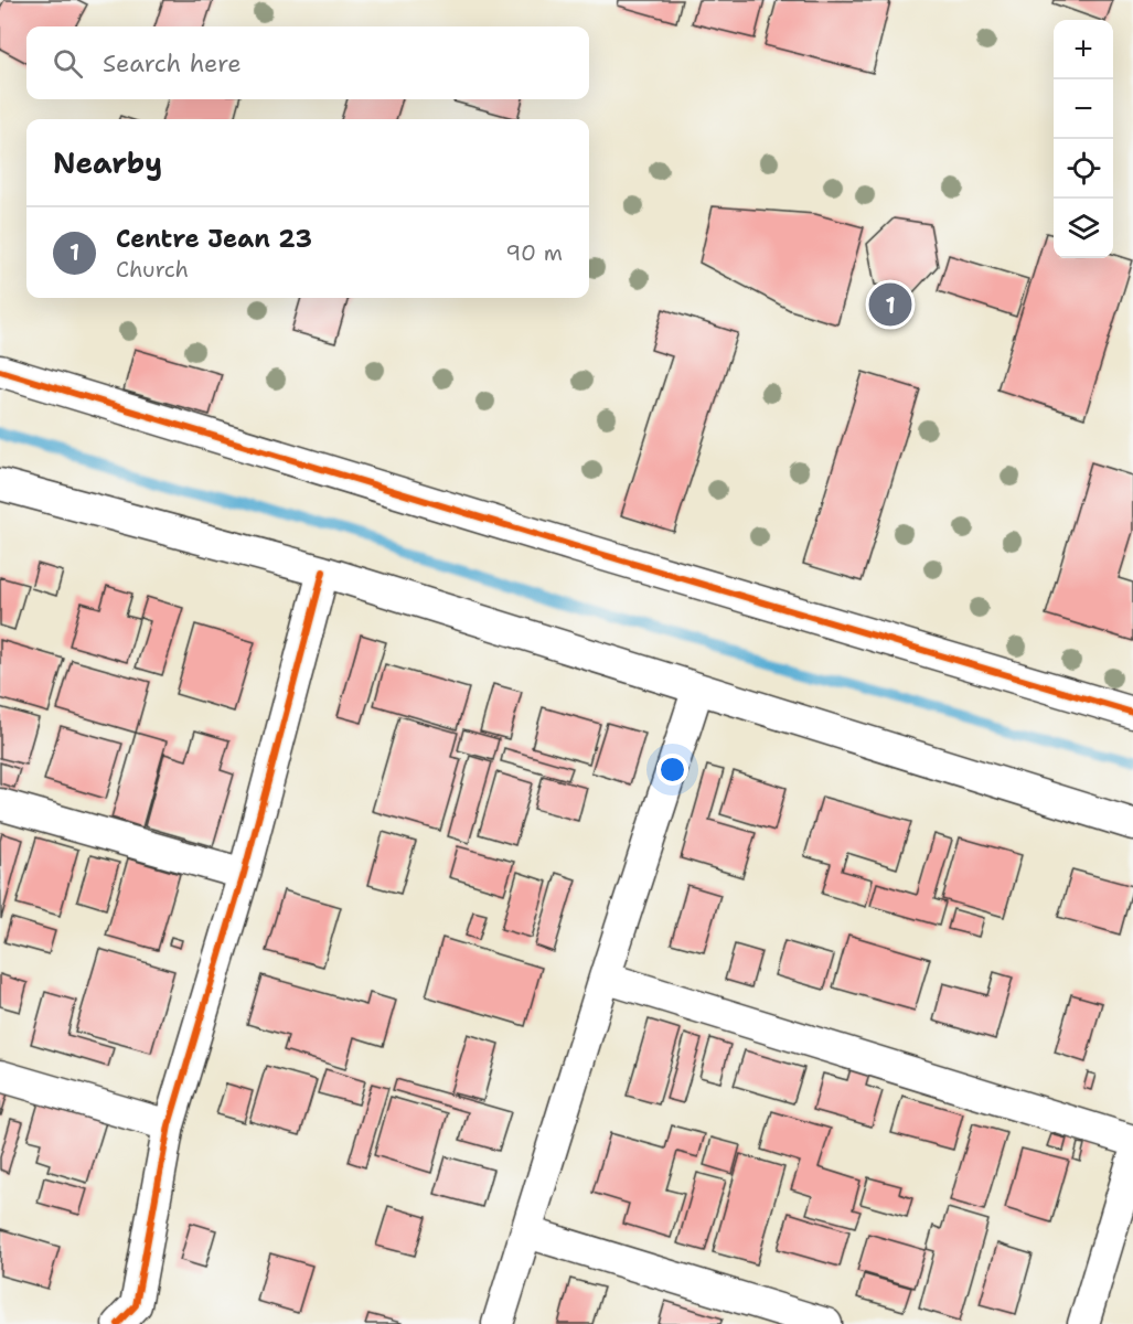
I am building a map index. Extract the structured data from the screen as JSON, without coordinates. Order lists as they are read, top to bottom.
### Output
{
  "page": {
    "map_buttons": ["+", "−"],
    "search": "Search here",
    "heading": "Nearby",
    "list": [
      {
        "mark": "1",
        "name": "Centre Jean 23",
        "note": "Church",
        "value": "90 m"
      }
    ],
    "pins": "1"
  }
}
